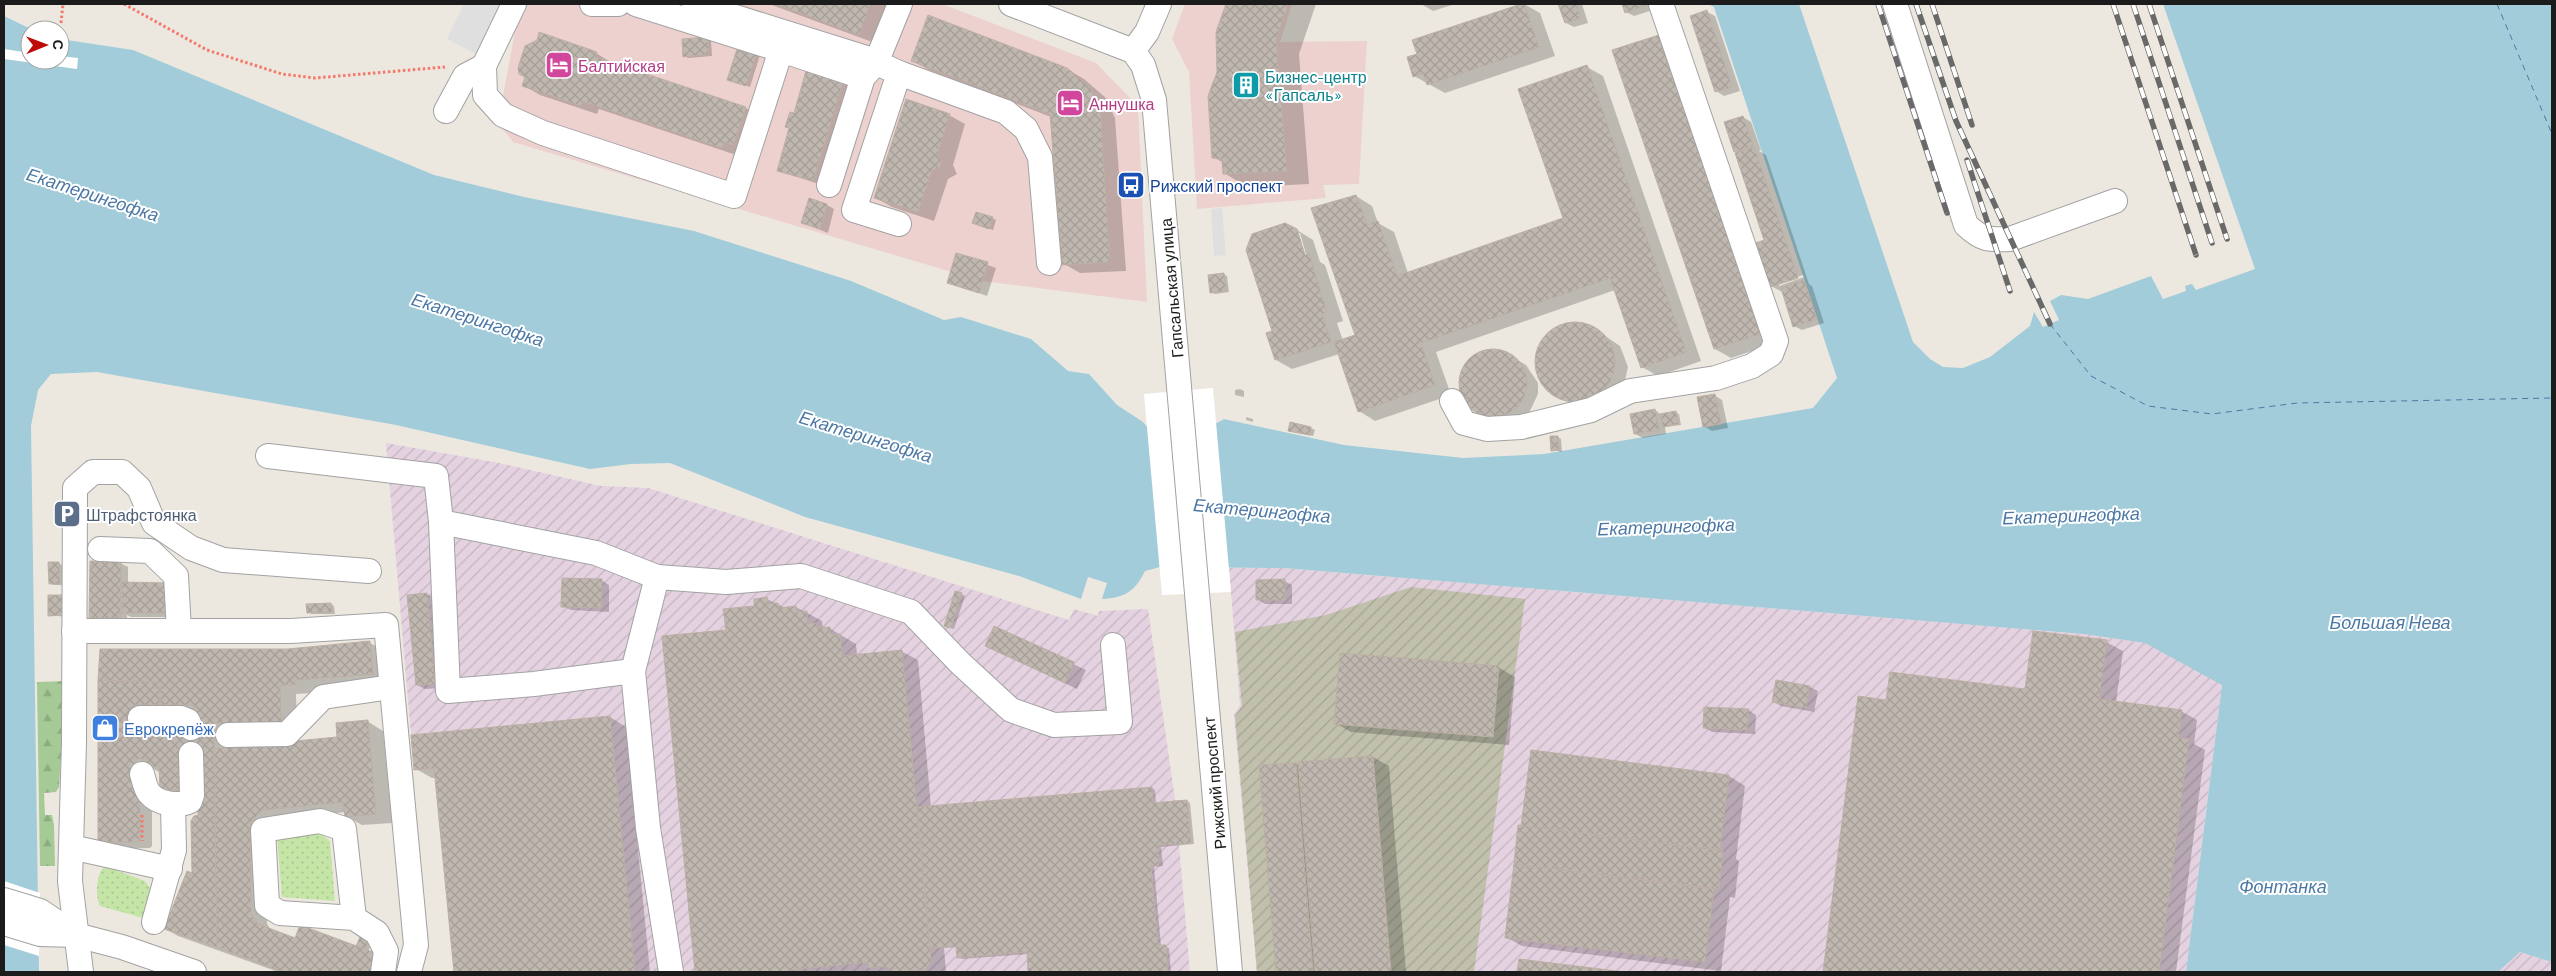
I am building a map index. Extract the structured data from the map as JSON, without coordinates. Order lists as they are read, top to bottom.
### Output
{
  "streets": {
    "street": ["Гапсальская улица", "Рижский проспект"]
  },
  "crossings": [
    ["Гапсальская улица", "Рижский проспект"]
  ],
  "water": ["Екатерингофка", "Большая Нева", "Фонтанка"],
  "places": {
    "hotel": ["Балтийская", "Аннушка"],
    "building": ["Бизнес-центр «Гапсаль»"],
    "bus stop": ["Рижский проспект"],
    "parking": ["Штрафстоянка"],
    "shop": ["Еврокрепёж"]
  },
  "north": "right"
}
